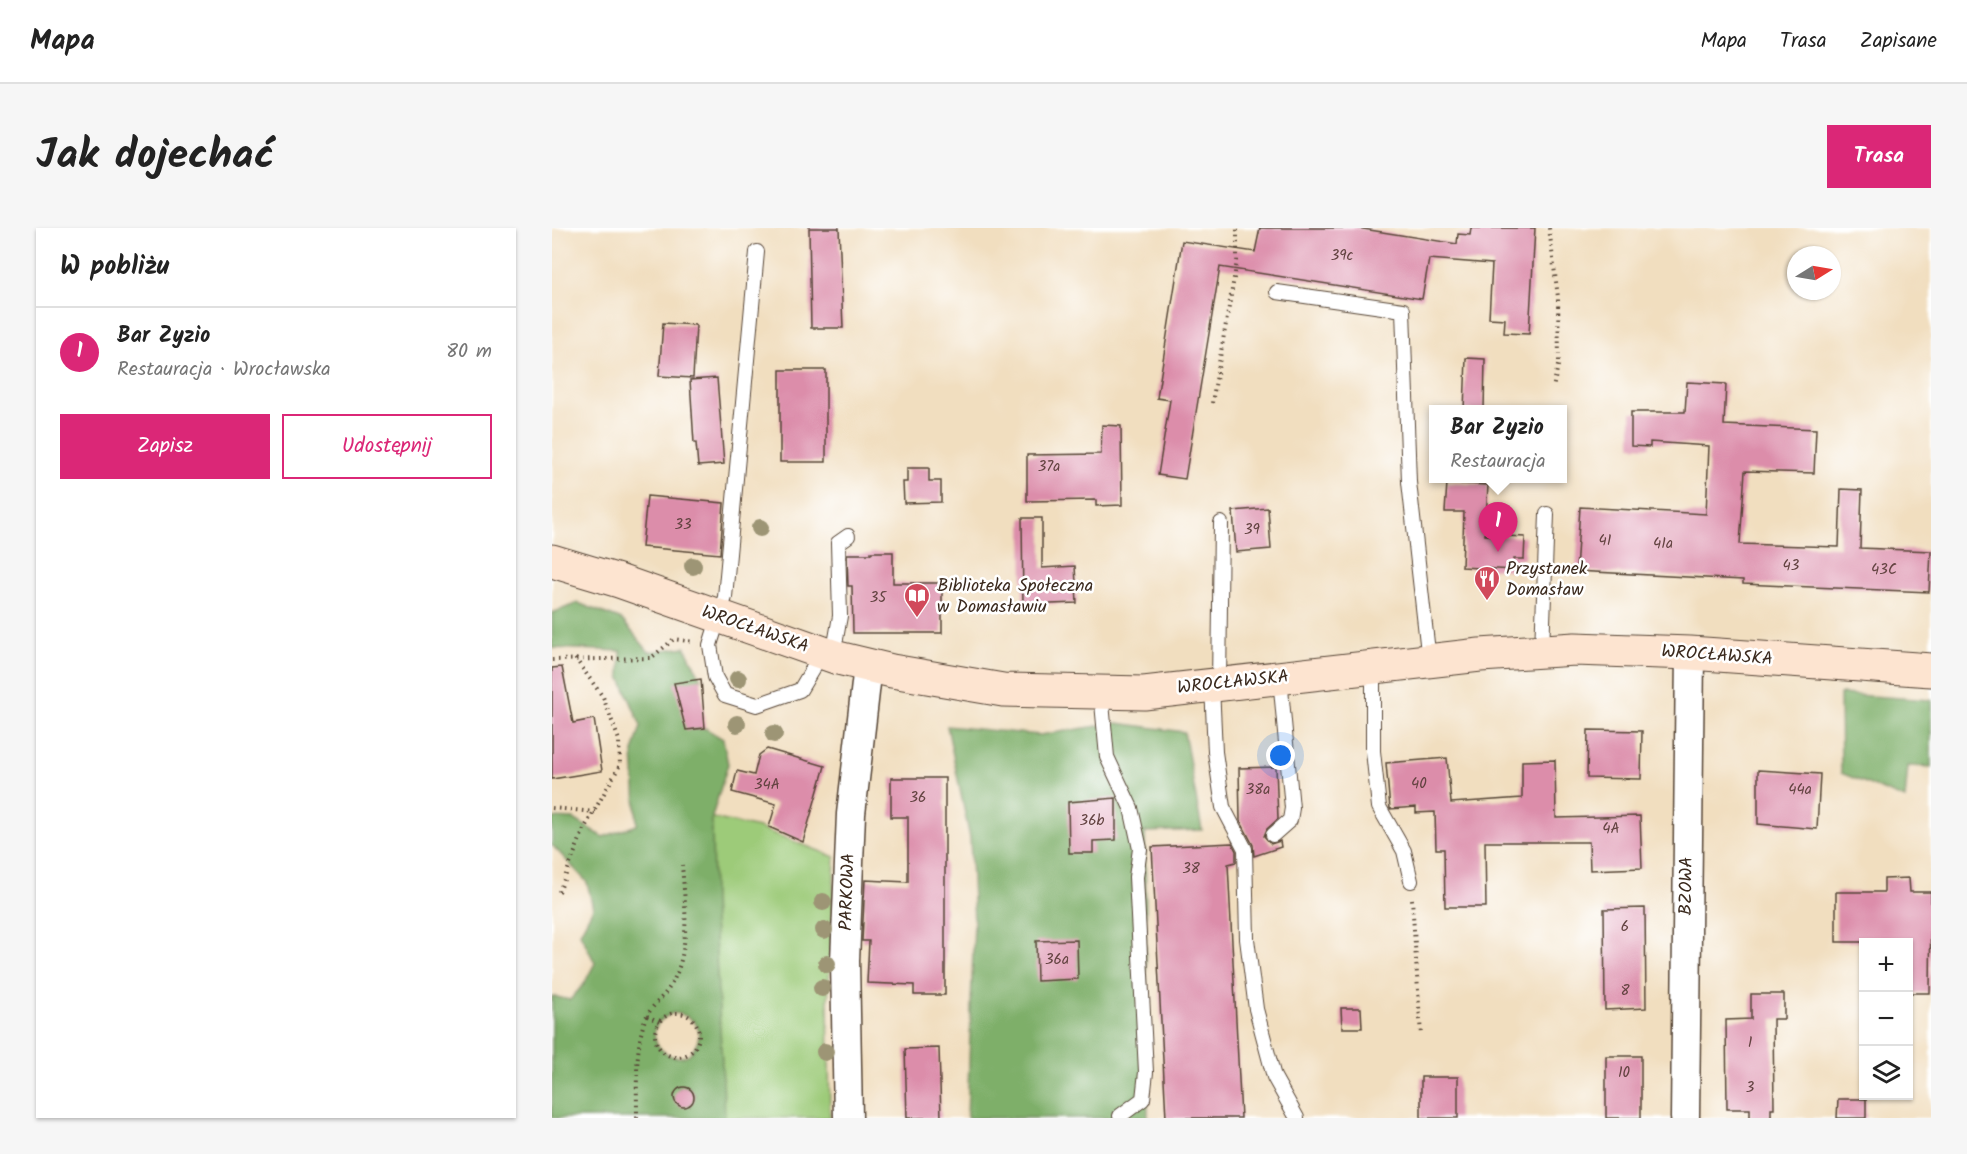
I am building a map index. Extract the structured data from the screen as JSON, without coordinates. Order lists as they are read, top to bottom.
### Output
{
  "streets": {
    "main road": ["WROCŁAWSKA"],
    "street": ["BZOWA", "PARKOWA"]
  },
  "crossings": [
    ["WROCŁAWSKA", "BZOWA"],
    ["WROCŁAWSKA", "PARKOWA"]
  ],
  "places": {
    "restaurant": ["Przystanek Domasław"],
    "library": ["Biblioteka Społeczna w Domasławiu"]
  },
  "house_numbers": [
    "39c",
    "37a",
    "33",
    "39",
    "41",
    "41a",
    "43",
    "43C",
    "35",
    "40",
    "34A",
    "38a",
    "44a",
    "36",
    "36b",
    "4A",
    "38",
    "6",
    "36a",
    "8",
    "1",
    "10",
    "3"
  ],
  "north": "right",
  "page": {
    "header": "Mapa",
    "nav": ["Mapa", "Trasa", "Zapisane"],
    "title": "Jak dojechać",
    "buttons": [
      "Trasa",
      ["Zapisz", "Udostępnij"]
    ],
    "heading": "W pobliżu",
    "list": [
      {
        "mark": "1",
        "name": "Bar Zyzio",
        "note": "Restauracja · Wrocławska",
        "value": "80 m"
      }
    ],
    "popup": ["Bar Zyzio", "Restauracja"],
    "pins": "1",
    "map_buttons": ["+", "−"]
  }
}
